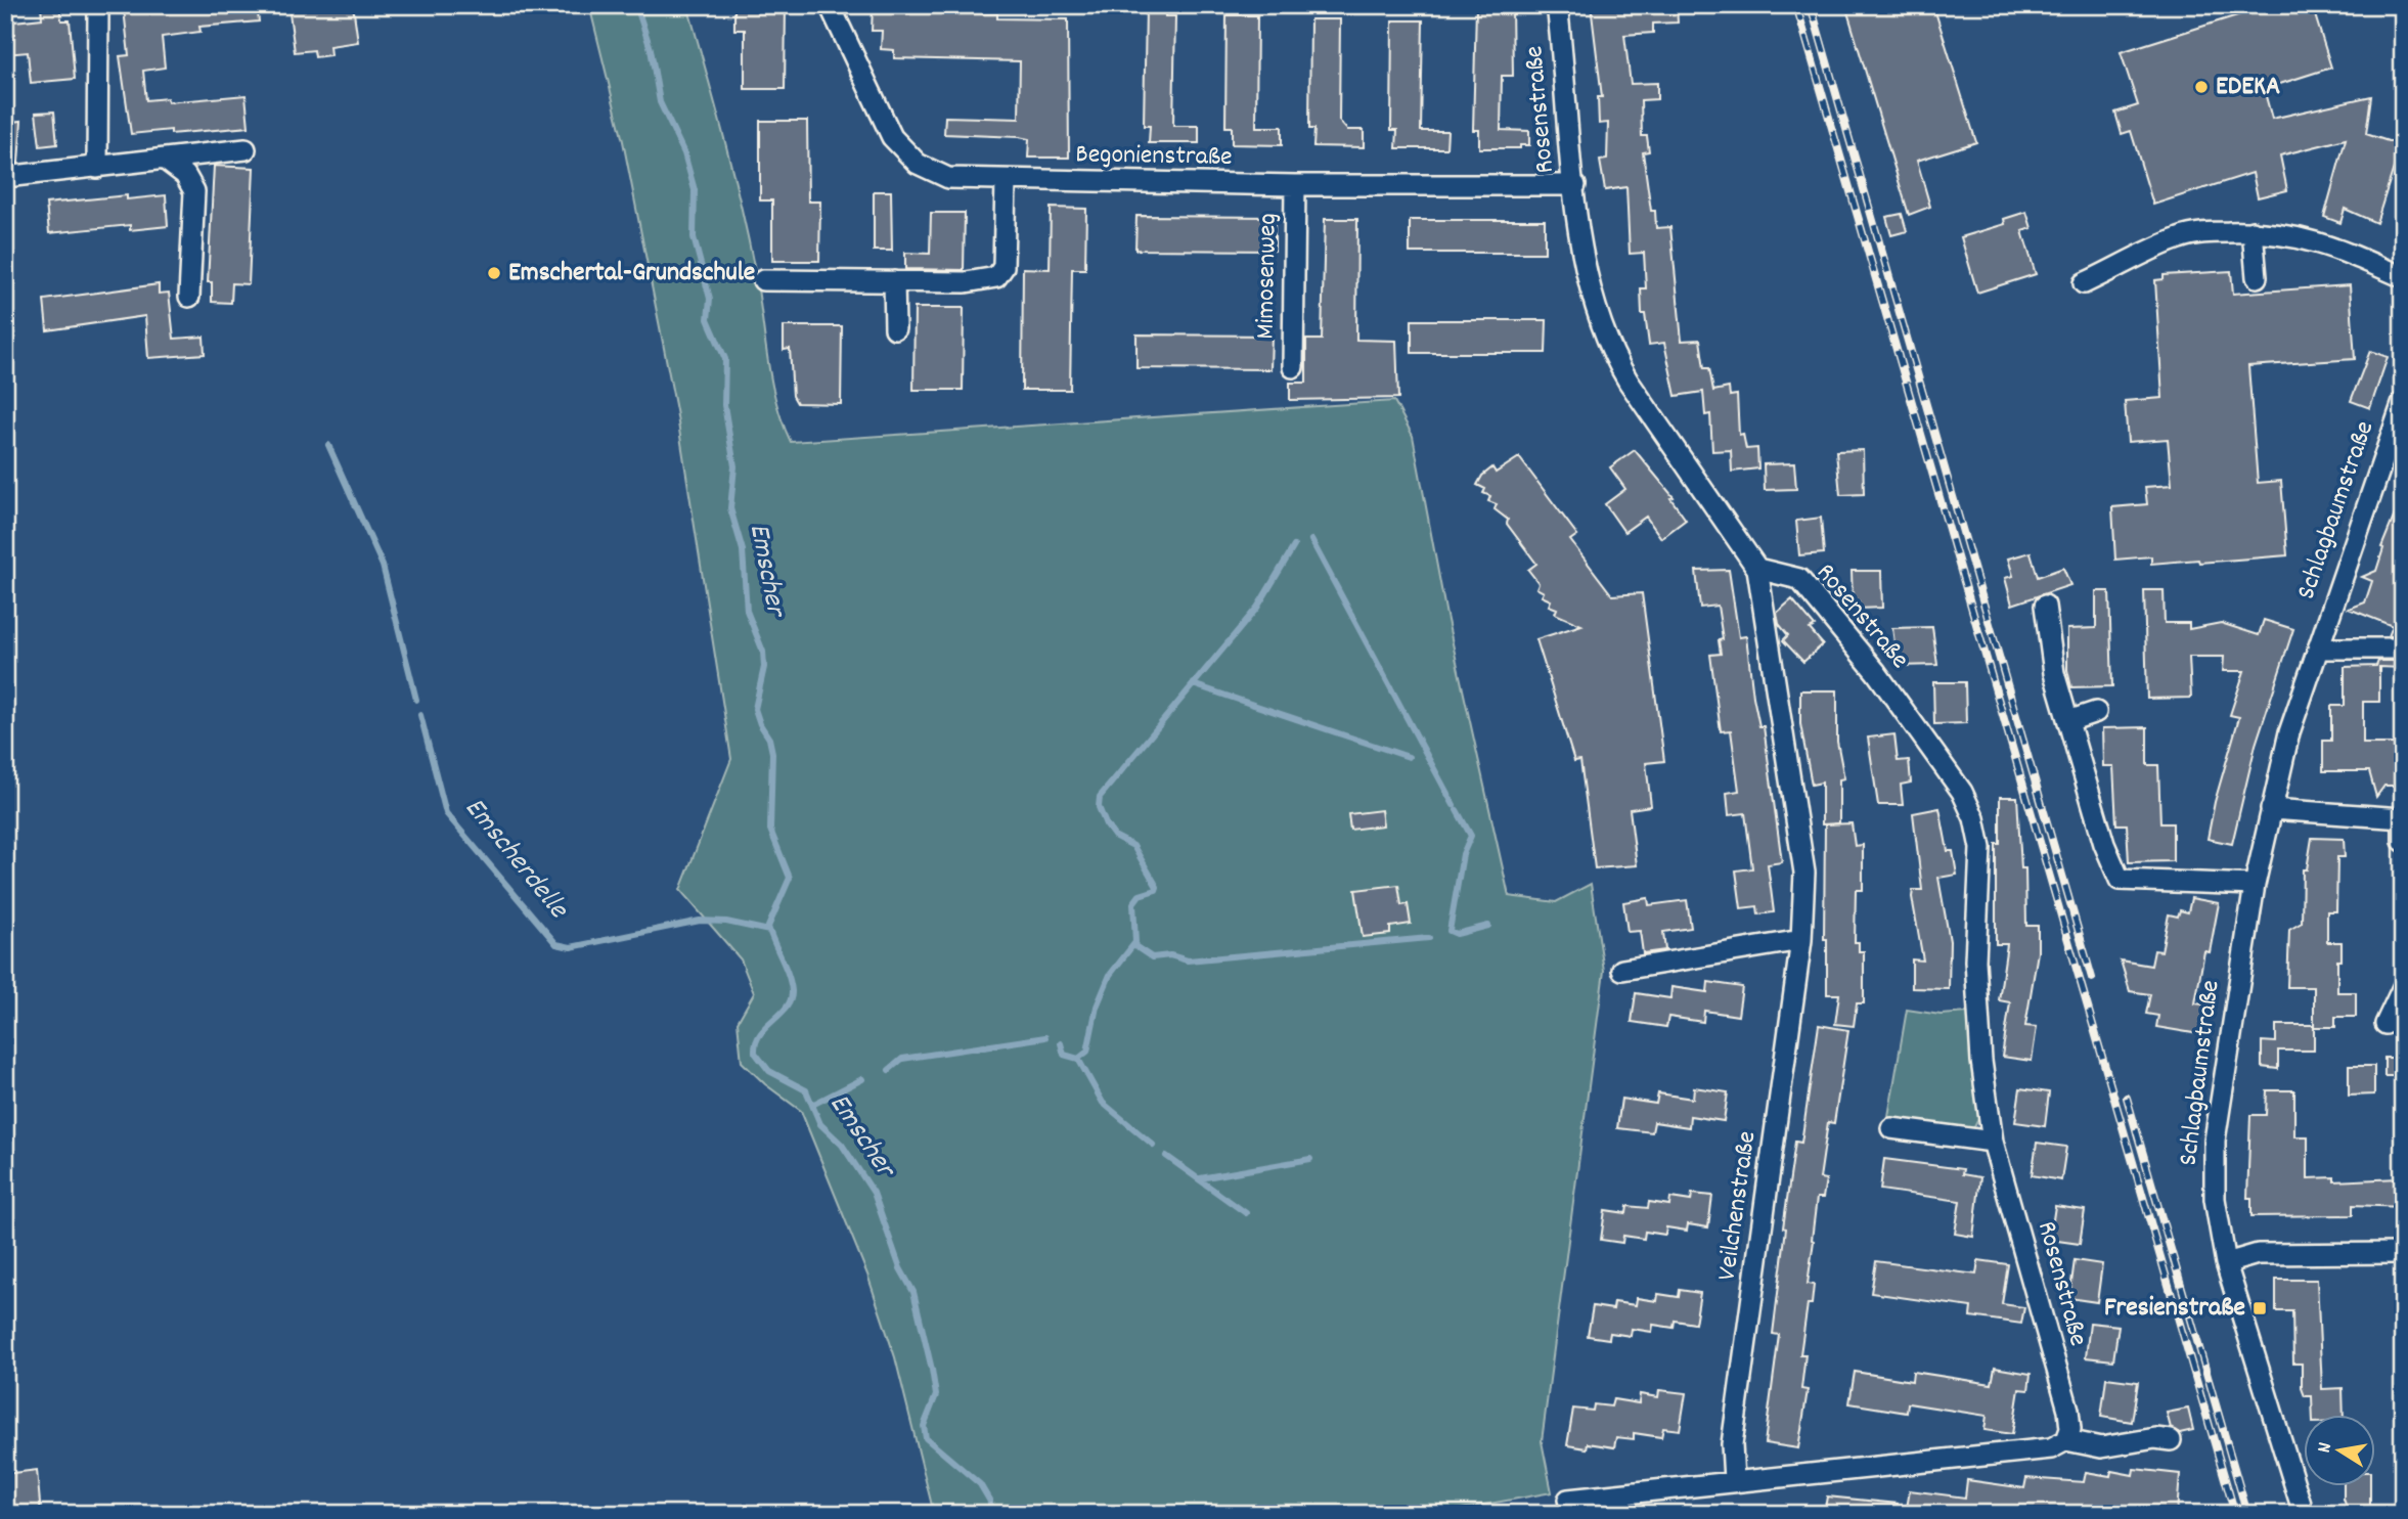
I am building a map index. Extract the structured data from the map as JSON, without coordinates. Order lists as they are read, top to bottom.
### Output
{
  "streets": {
    "street": [
      "Rosenstraße",
      "Begonienstraße",
      "Mimosenweg",
      "Schlagbaumstraße",
      "Veilchenstraße"
    ]
  },
  "crossings": [
    ["Rosenstraße", "Begonienstraße"],
    ["Rosenstraße", "Veilchenstraße"],
    ["Begonienstraße", "Mimosenweg"]
  ],
  "water": ["Emscher", "Emscherdelle"],
  "places": {
    "other": ["EDEKA", "Emschertal-Grundschule"],
    "transit": ["Fresienstraße"]
  },
  "north": "left"
}
